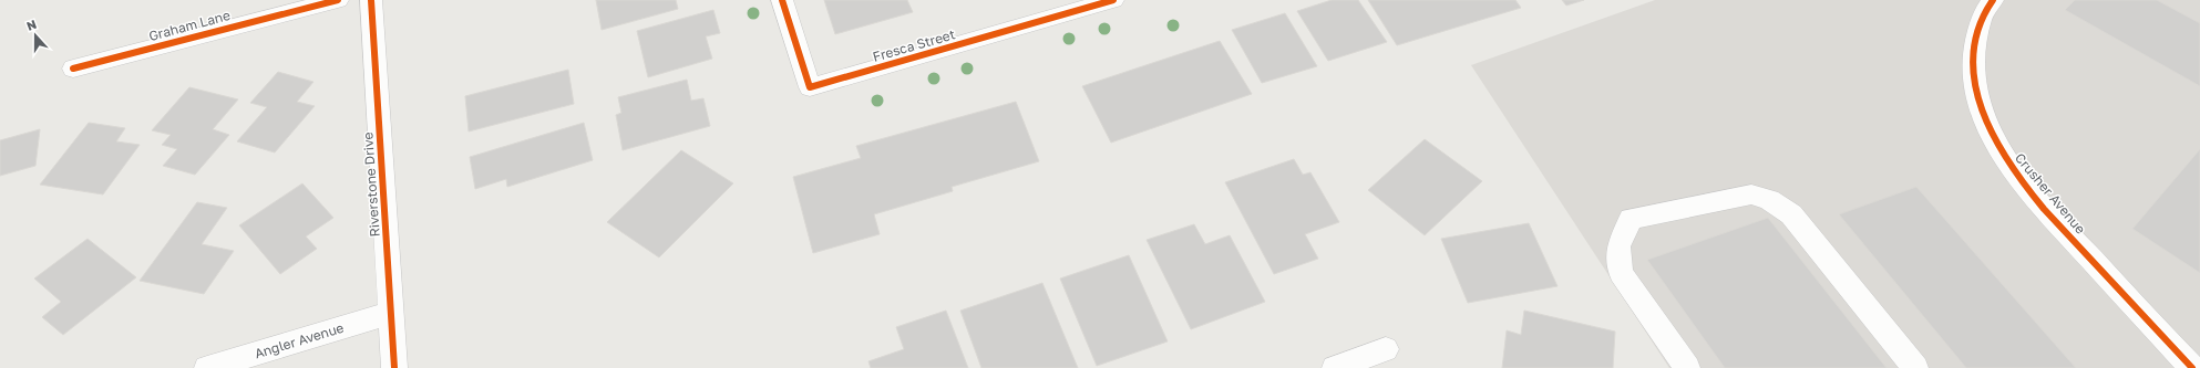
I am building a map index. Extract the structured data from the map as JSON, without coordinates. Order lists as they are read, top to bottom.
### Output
{
  "streets": {
    "street": [
      "Graham Lane",
      "Fresca Street",
      "Riverstone Drive",
      "Crusher Avenue",
      "Angler Avenue"
    ]
  },
  "crossings": [
    ["Riverstone Drive", "Angler Avenue"]
  ],
  "north": "top"
}
